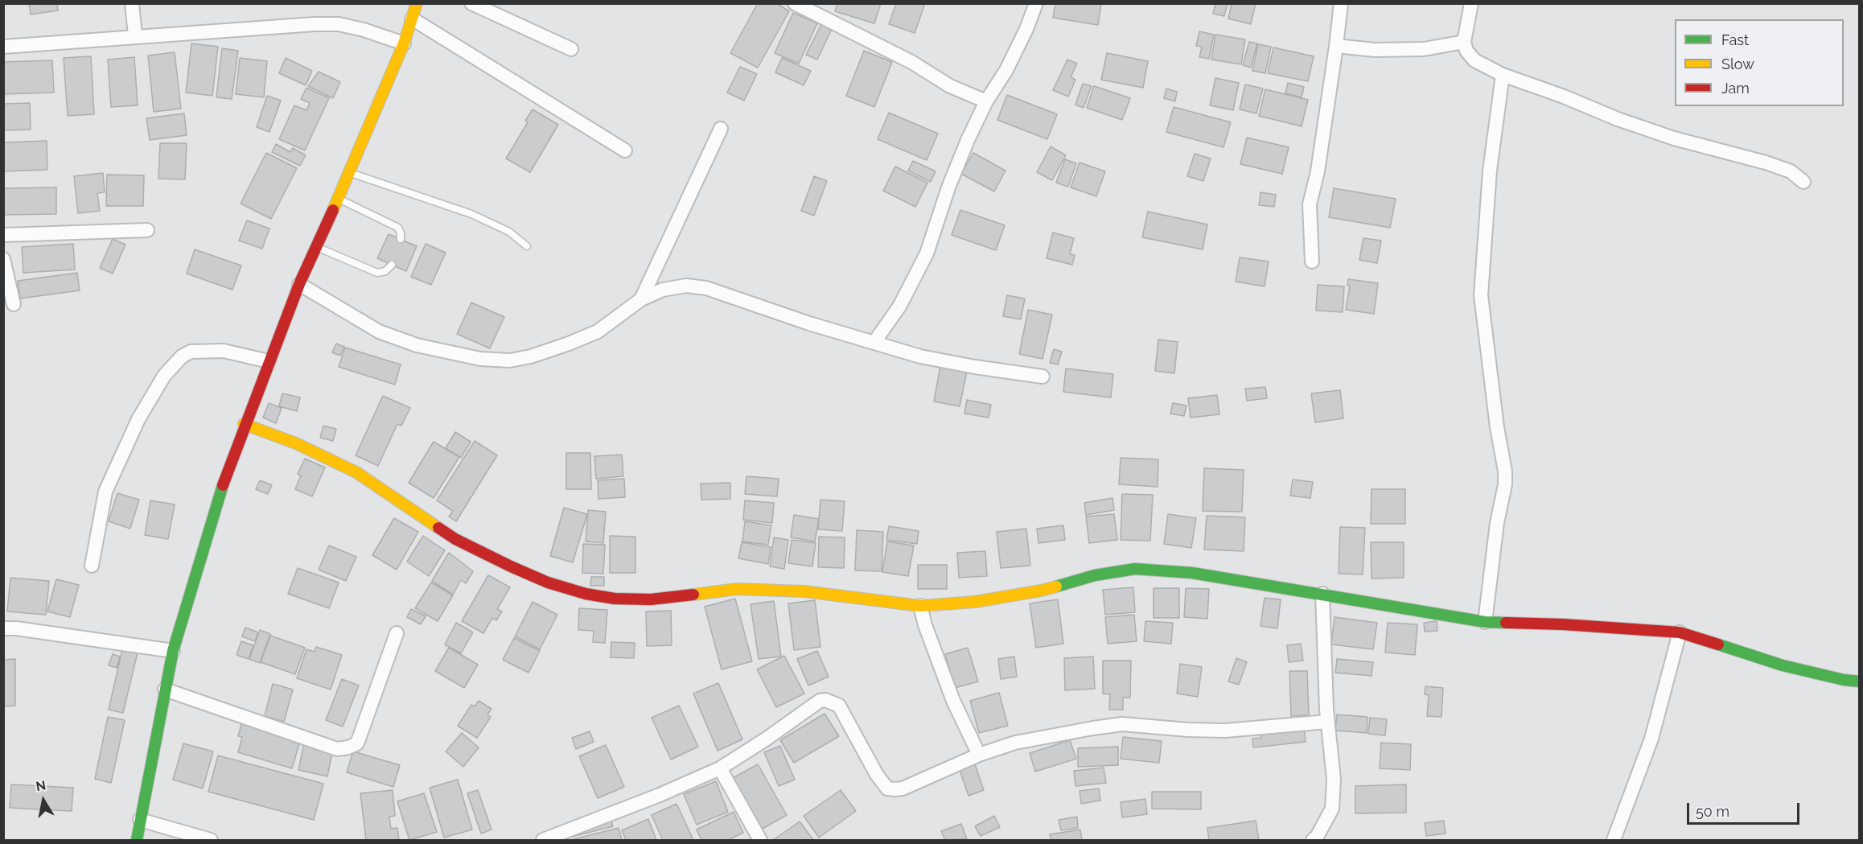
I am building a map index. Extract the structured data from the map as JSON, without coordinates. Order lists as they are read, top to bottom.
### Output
{
  "legend": ["Fast", "Slow", "Jam"],
  "scale_bar": "50 m",
  "north": "top"
}
